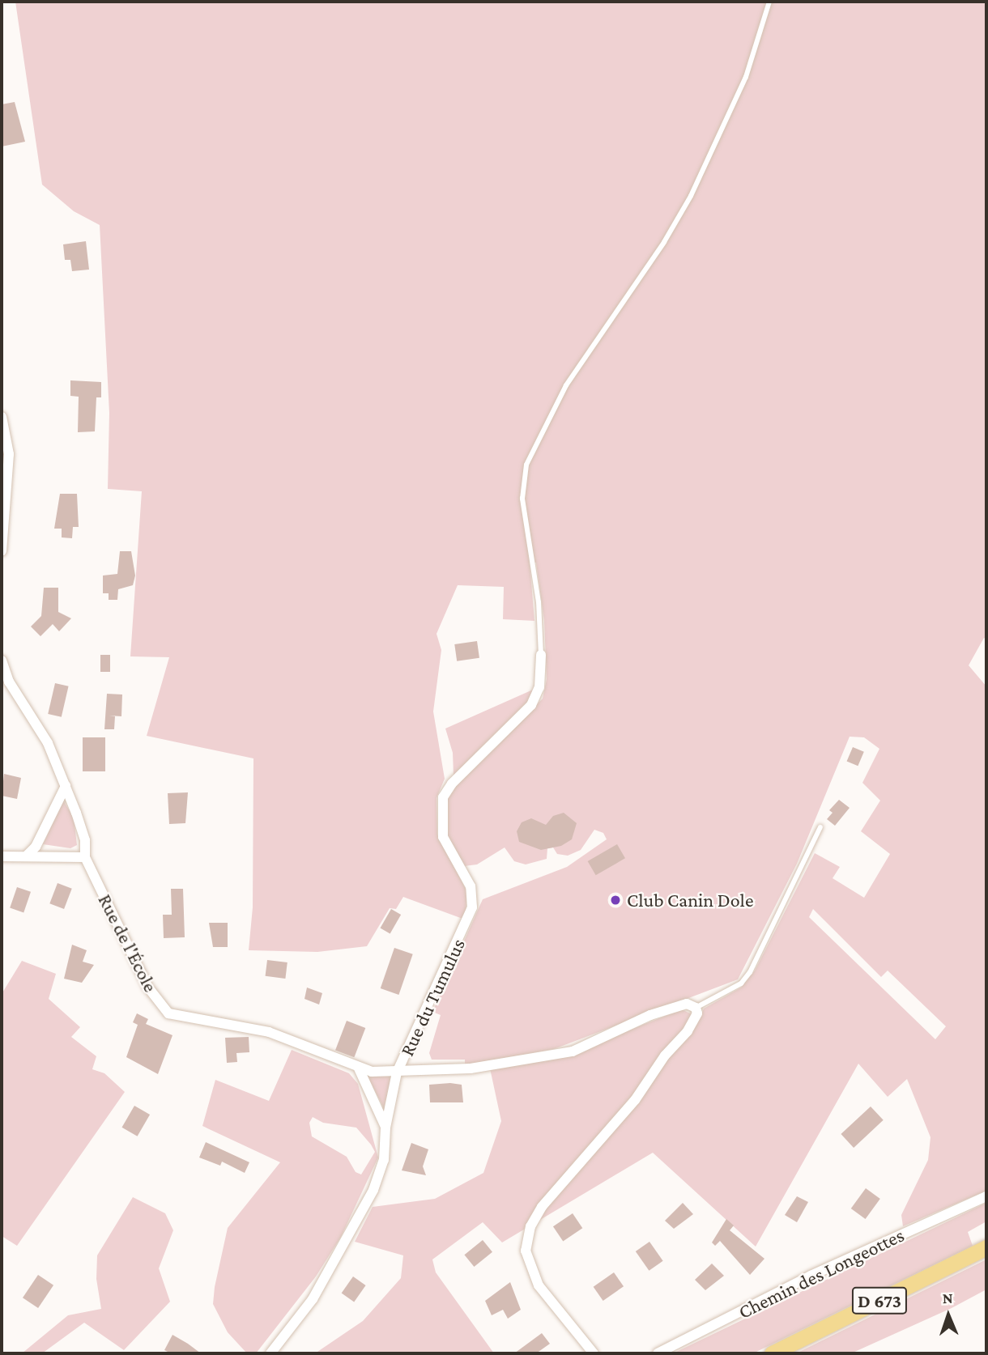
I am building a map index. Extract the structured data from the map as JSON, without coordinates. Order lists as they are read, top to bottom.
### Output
{
  "streets": {
    "main road": ["D 673"],
    "street": ["Rue de l'École", "Rue du Tumulus", "Chemin des Longeottes"]
  },
  "crossings": [
    ["Rue de l'École", "Rue du Tumulus"]
  ],
  "places": ["Club Canin Dole"],
  "north": "top"
}
